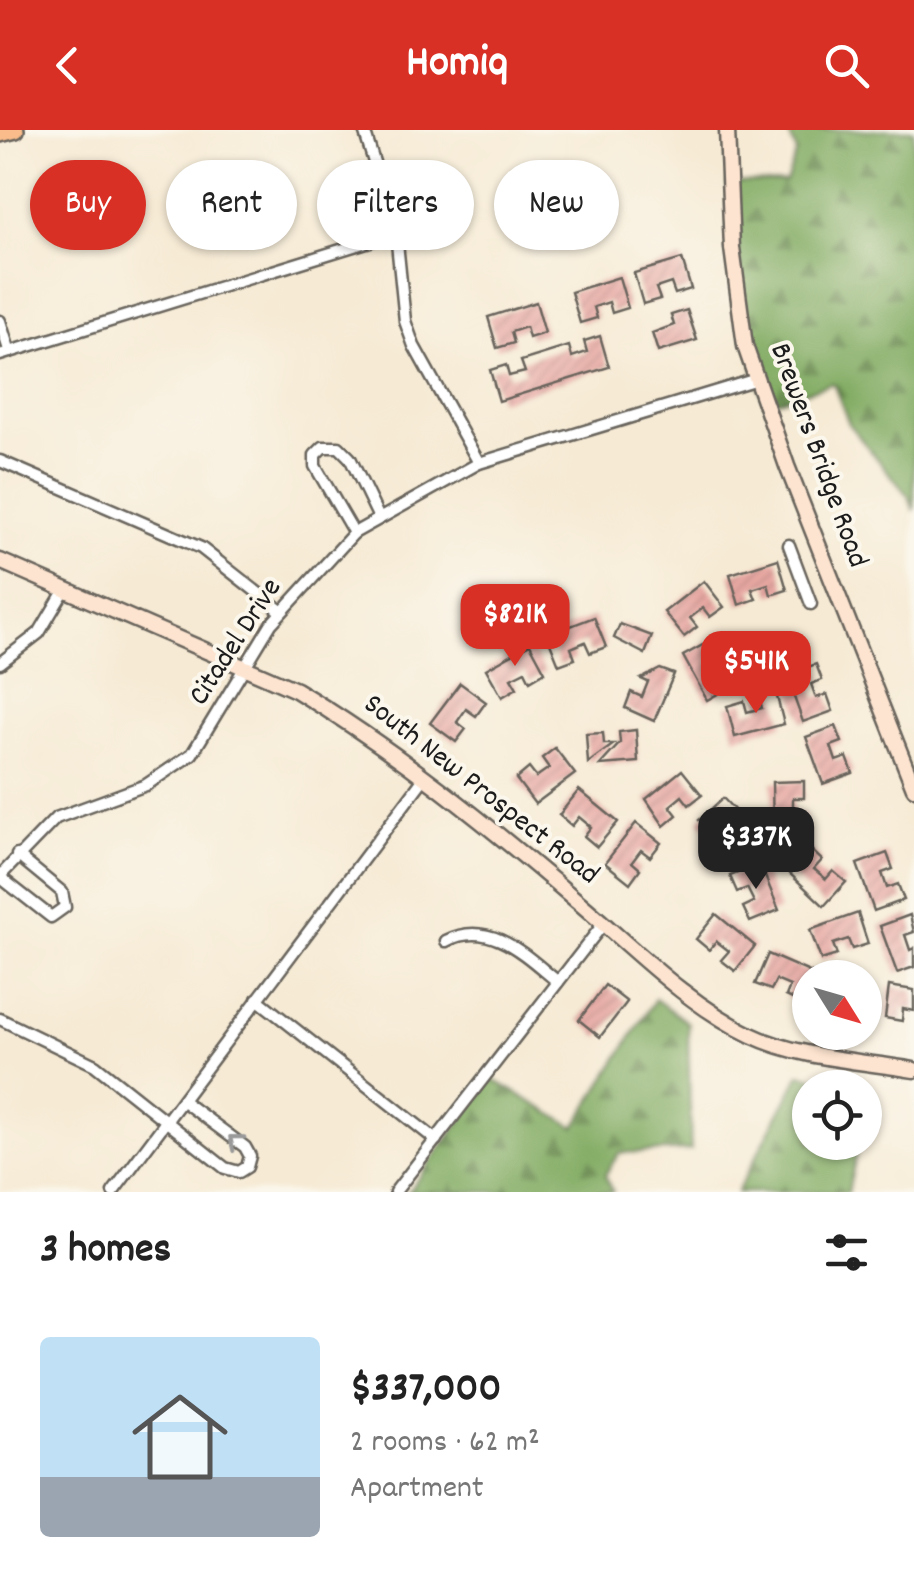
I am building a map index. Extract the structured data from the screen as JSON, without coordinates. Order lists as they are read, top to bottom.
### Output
{
  "streets": {
    "main road": ["Brewers Bridge Road", "South New Prospect Road"],
    "street": ["Citadel Drive"]
  },
  "crossings": [
    ["Brewers Bridge Road", "Citadel Drive"],
    ["Citadel Drive", "South New Prospect Road"]
  ],
  "north": "bottom right",
  "page": {
    "header": "Homiq",
    "chip": [
      "Buy",
      "Rent",
      "Filters",
      "New"
    ],
    "price": ["$821K", "$541K", "$337K"],
    "heading": "3 homes",
    "list": [
      {
        "name": "$337,000",
        "note": "2 rooms · 62 m² · Apartment"
      }
    ]
  }
}
